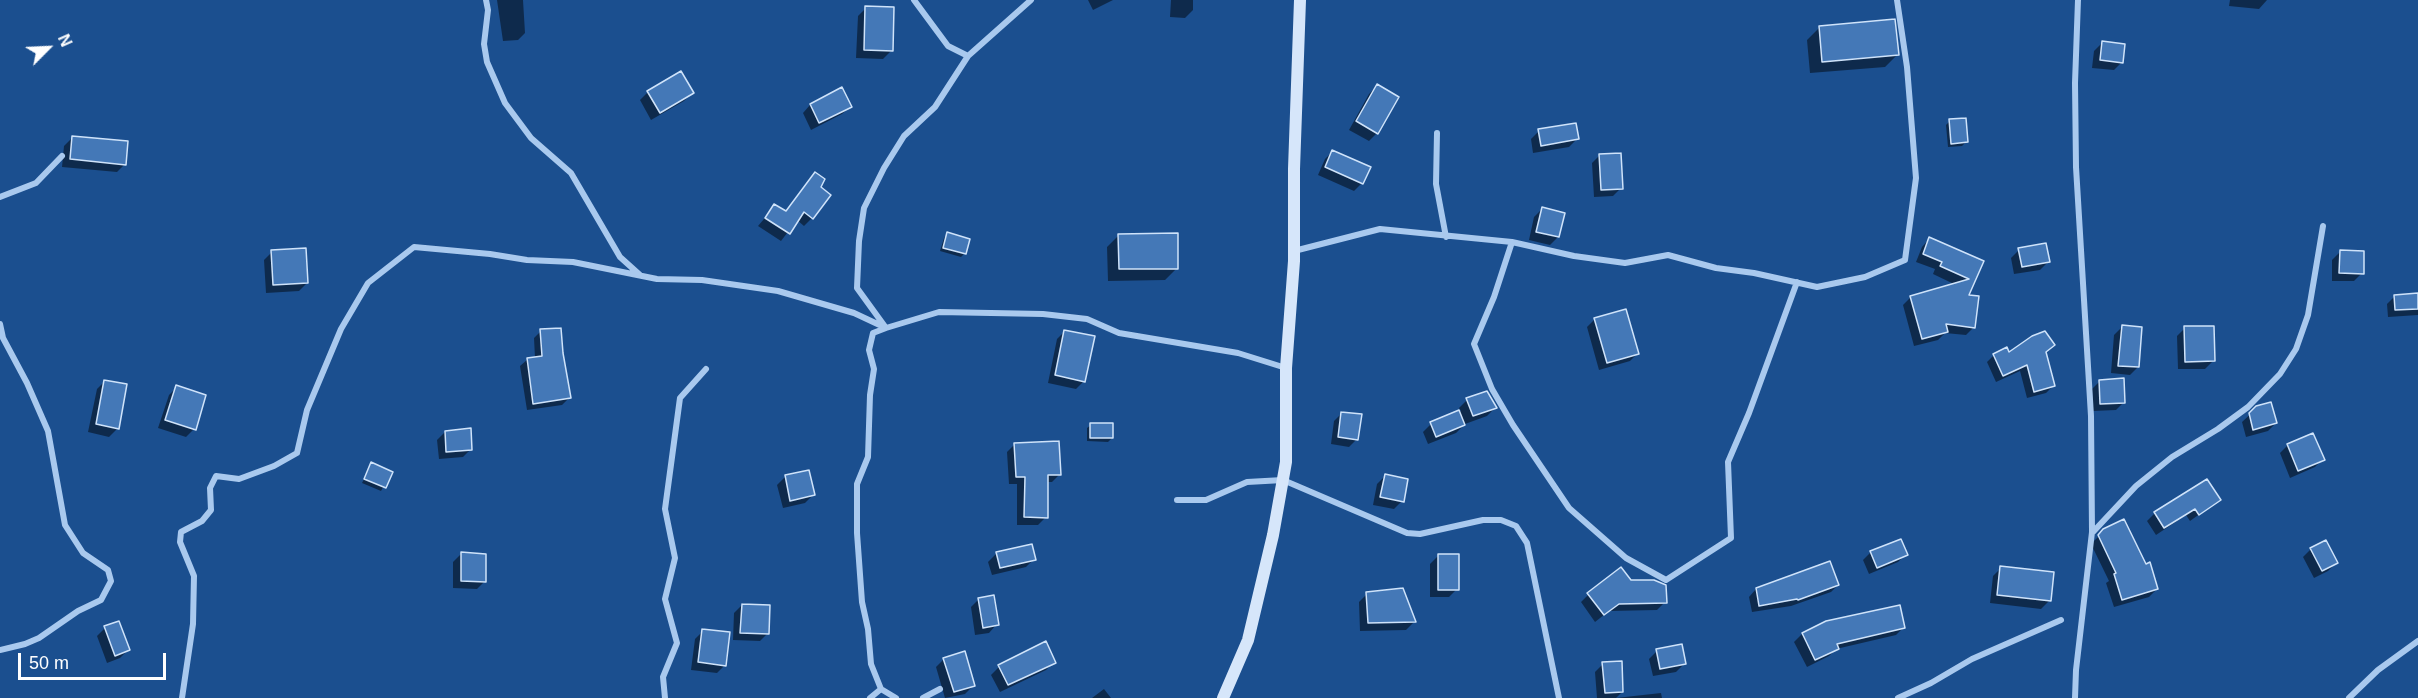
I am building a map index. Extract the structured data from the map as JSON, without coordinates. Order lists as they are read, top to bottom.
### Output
{
  "scale_bar": "50 m",
  "north": "top right"
}
